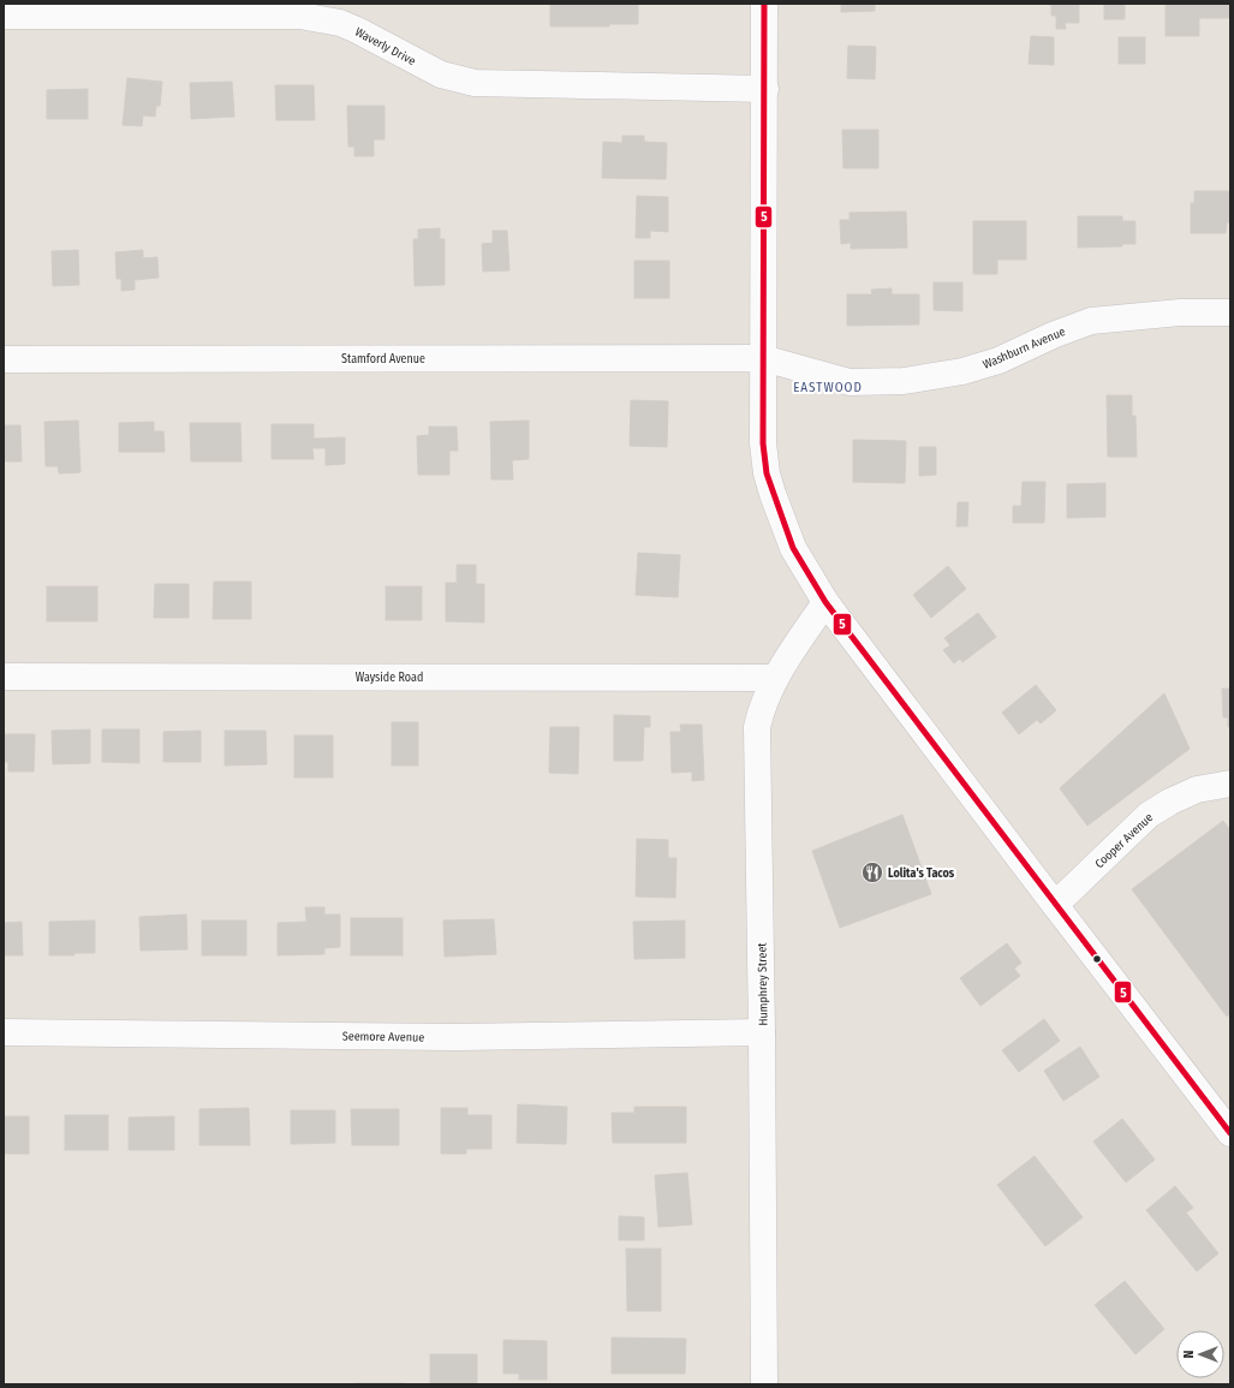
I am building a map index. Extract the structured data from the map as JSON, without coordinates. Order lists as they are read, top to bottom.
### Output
{
  "streets": {
    "street": [
      "Waverly Drive",
      "Washburn Avenue",
      "Stamford Avenue",
      "Wayside Road",
      "Cooper Avenue",
      "Humphrey Street",
      "Seemore Avenue"
    ]
  },
  "crossings": [
    ["Washburn Avenue", "Stamford Avenue"],
    ["Wayside Road", "Humphrey Street"],
    ["Humphrey Street", "Seemore Avenue"]
  ],
  "districts": ["EASTWOOD"],
  "places": {
    "restaurant": ["Lolita's Tacos"]
  },
  "lines": ["transit line 5"],
  "north": "left"
}
